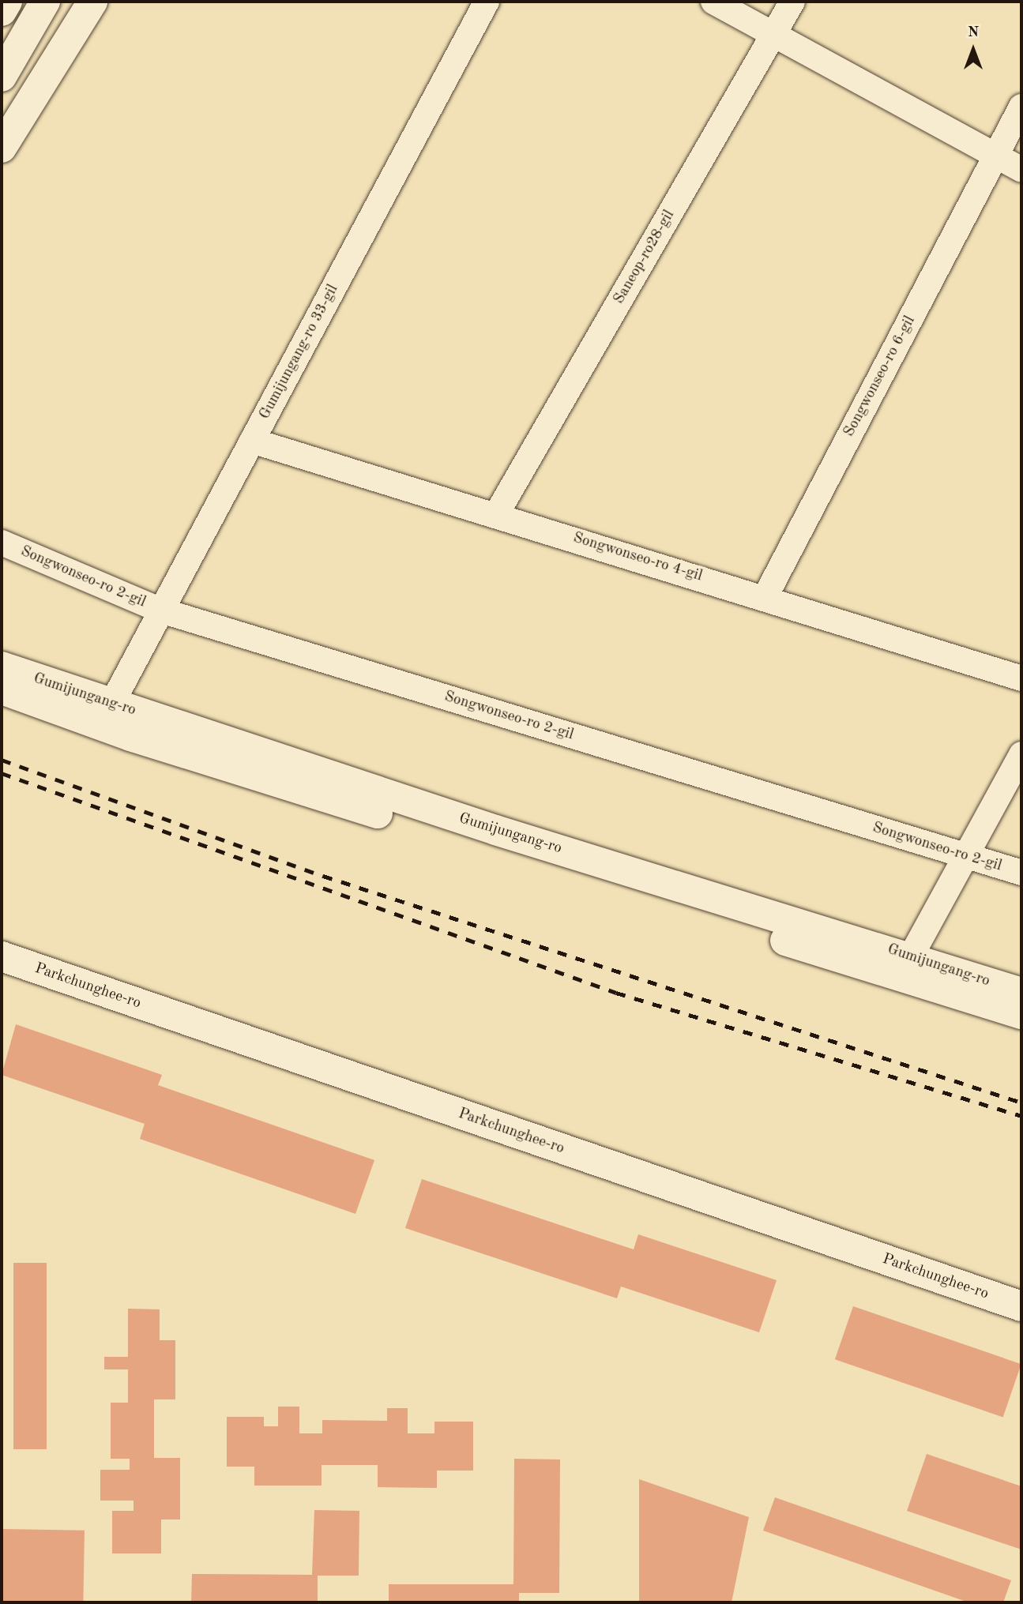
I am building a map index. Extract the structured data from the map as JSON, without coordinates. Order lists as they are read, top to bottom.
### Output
{
  "streets": {
    "main road": ["Gumijungang-ro", "Parkchunghee-ro"],
    "street": [
      "Saneop-ro28-gil",
      "Gumijungang-ro 33-gil",
      "Songwonseo-ro 6-gil",
      "Songwonseo-ro 4-gil",
      "Songwonseo-ro 2-gil"
    ]
  },
  "crossings": [
    ["Saneop-ro28-gil", "Songwonseo-ro 4-gil"],
    ["Gumijungang-ro 33-gil", "Songwonseo-ro 4-gil"],
    ["Gumijungang-ro 33-gil", "Songwonseo-ro 2-gil"],
    ["Gumijungang-ro 33-gil", "Gumijungang-ro"],
    ["Songwonseo-ro 6-gil", "Songwonseo-ro 4-gil"]
  ],
  "north": "top"
}
